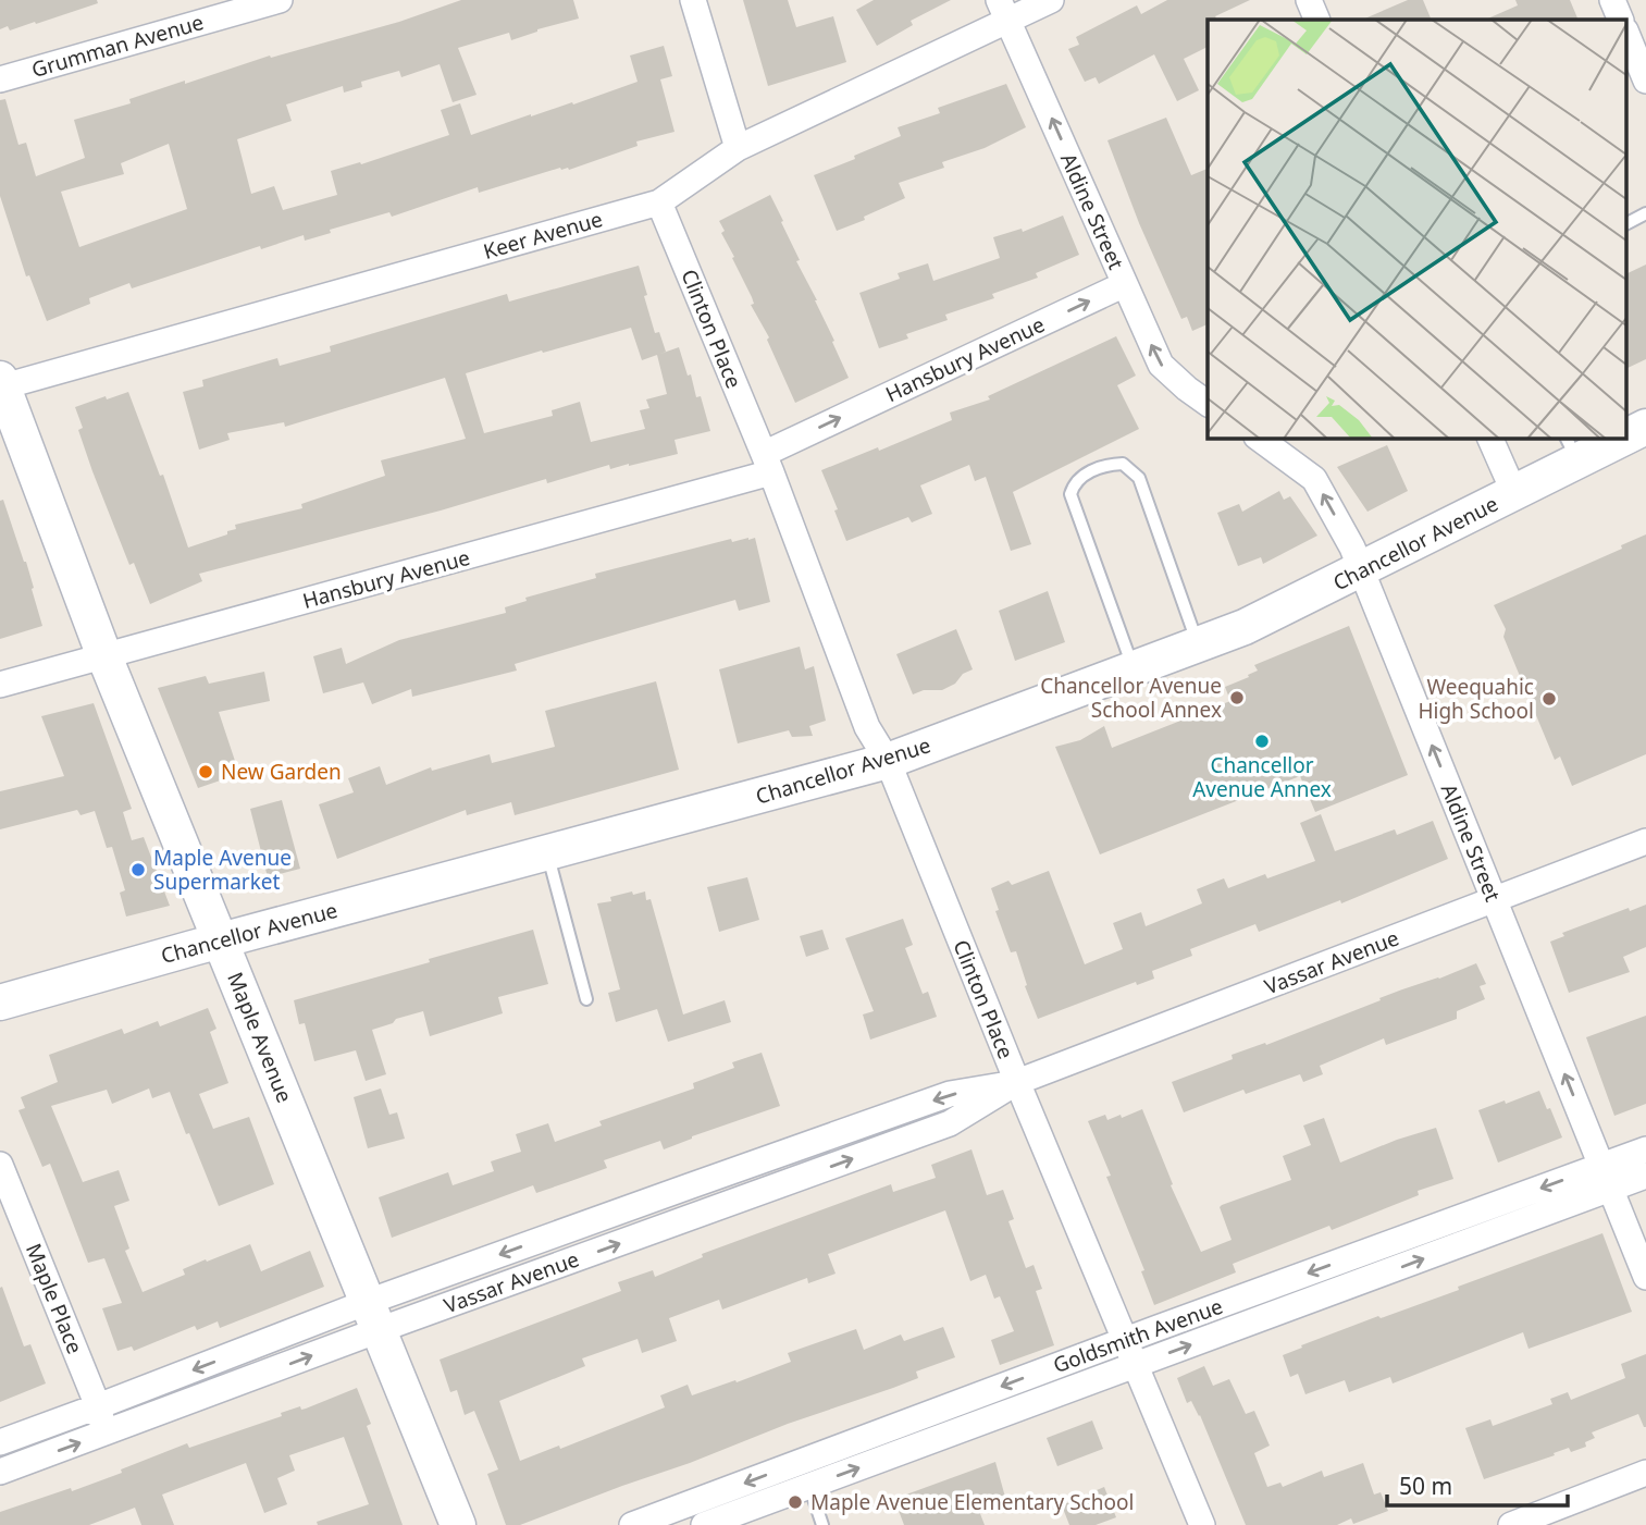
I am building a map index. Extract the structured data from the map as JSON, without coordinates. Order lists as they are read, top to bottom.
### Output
{
  "streets": {
    "main road": ["Chancellor Avenue", "Maple Avenue"],
    "street": [
      "Grumman Avenue",
      "Aldine Street",
      "Keer Avenue",
      "Clinton Place",
      "Hansbury Avenue",
      "Vassar Avenue",
      "Maple Place",
      "Goldsmith Avenue"
    ]
  },
  "crossings": [
    ["Aldine Street", "Keer Avenue"],
    ["Aldine Street", "Hansbury Avenue"],
    ["Aldine Street", "Chancellor Avenue"],
    ["Aldine Street", "Vassar Avenue"],
    ["Aldine Street", "Goldsmith Avenue"],
    ["Keer Avenue", "Clinton Place"],
    ["Keer Avenue", "Maple Avenue"],
    ["Clinton Place", "Hansbury Avenue"],
    ["Clinton Place", "Chancellor Avenue"],
    ["Clinton Place", "Vassar Avenue"],
    ["Clinton Place", "Goldsmith Avenue"],
    ["Hansbury Avenue", "Maple Avenue"],
    ["Chancellor Avenue", "Maple Avenue"],
    ["Vassar Avenue", "Maple Avenue"],
    ["Vassar Avenue", "Maple Place"]
  ],
  "one_way": ["Aldine Street"],
  "places": [
    "Chancellor Avenue School Annex",
    "Weequahic High School",
    "Chancellor Avenue Annex",
    "New Garden",
    "Maple Avenue Supermarket",
    "Maple Avenue Elementary School"
  ],
  "scale_bar": "50 m"
}
